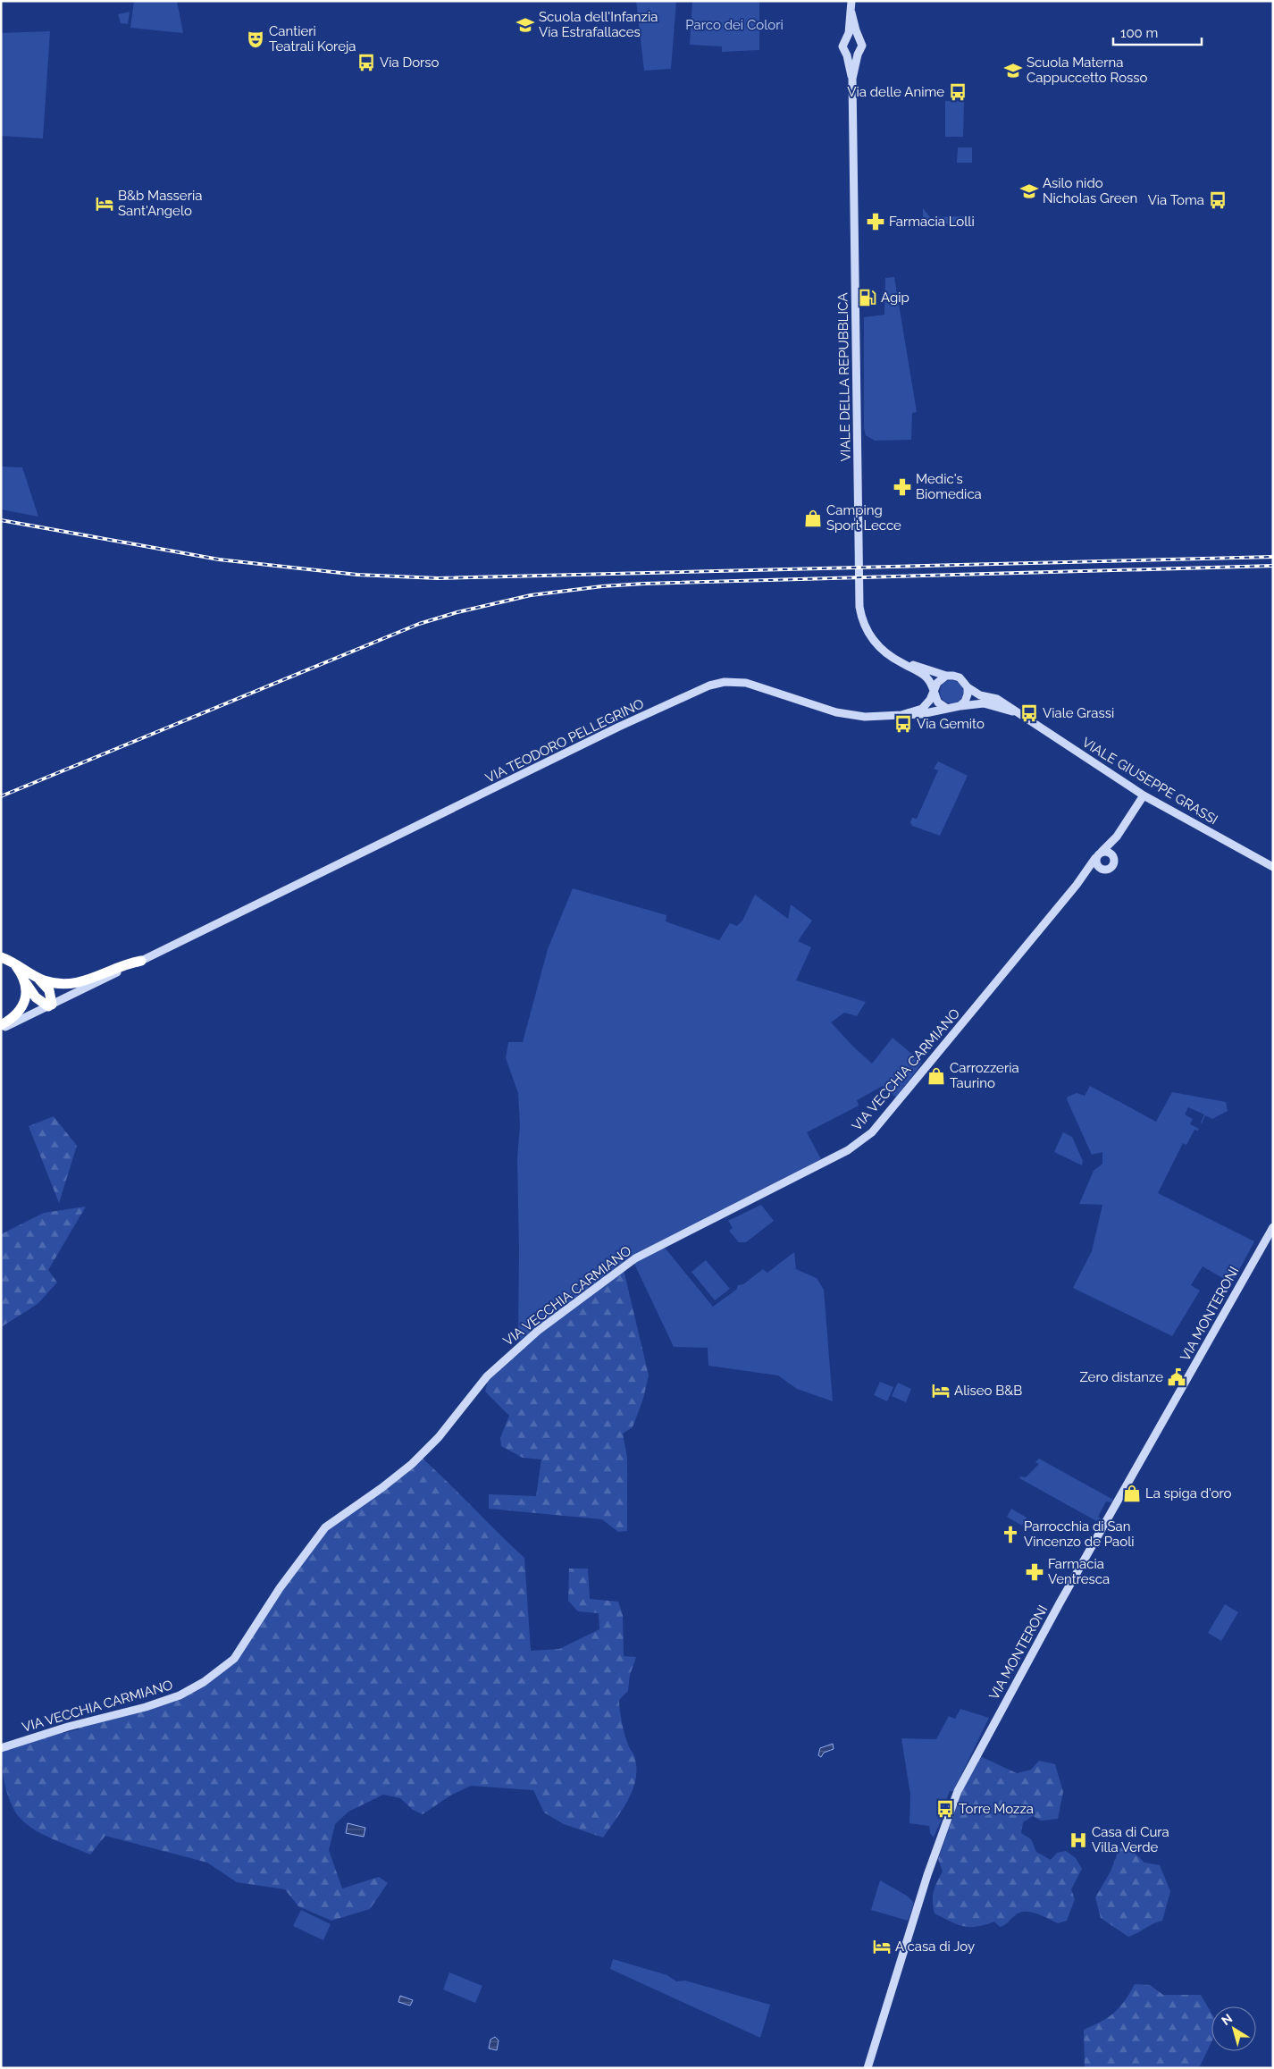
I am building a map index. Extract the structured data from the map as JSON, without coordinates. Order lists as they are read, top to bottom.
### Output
{
  "streets": {
    "street": [
      "VIALE DELLA REPUBBLICA",
      "VIA TEODORO PELLEGRINO",
      "VIALE GIUSEPPE GRASSI",
      "VIA VECCHIA CARMIANO",
      "VIA MONTERONI"
    ]
  },
  "crossings": [
    ["VIALE DELLA REPUBBLICA", "VIALE GIUSEPPE GRASSI"],
    ["VIA TEODORO PELLEGRINO", "VIALE GIUSEPPE GRASSI"],
    ["VIALE GIUSEPPE GRASSI", "VIA VECCHIA CARMIANO"]
  ],
  "parks": ["Parco dei Colori"],
  "places": {
    "school or university": ["Scuola dell'Infanzia Via Estrafallaces", "Scuola Materna Cappuccetto Rosso", "Asilo nido Nicholas Green"],
    "theatre": ["Cantieri Teatrali Koreja"],
    "bus stop": [
      "Via Dorso",
      "Via delle Anime",
      "Via Toma",
      "Viale Grassi",
      "Via Gemito",
      "Torre Mozza"
    ],
    "hotel": ["B&b Masseria Sant'Angelo", "Aliseo B&B", "A casa di Joy"],
    "pharmacy": ["Farmacia Lolli", "Medic's Biomedica", "Farmacia Ventresca"],
    "fuel station": ["Agip"],
    "shop": ["Camping Sport Lecce", "Carrozzeria Taurino", "La spiga d'oro"],
    "public building": ["Zero distanze"],
    "church": ["Parrocchia di San Vincenzo de Paoli"],
    "hospital": ["Casa di Cura Villa Verde"]
  },
  "scale_bar": "100 m",
  "north": "top left"
}
